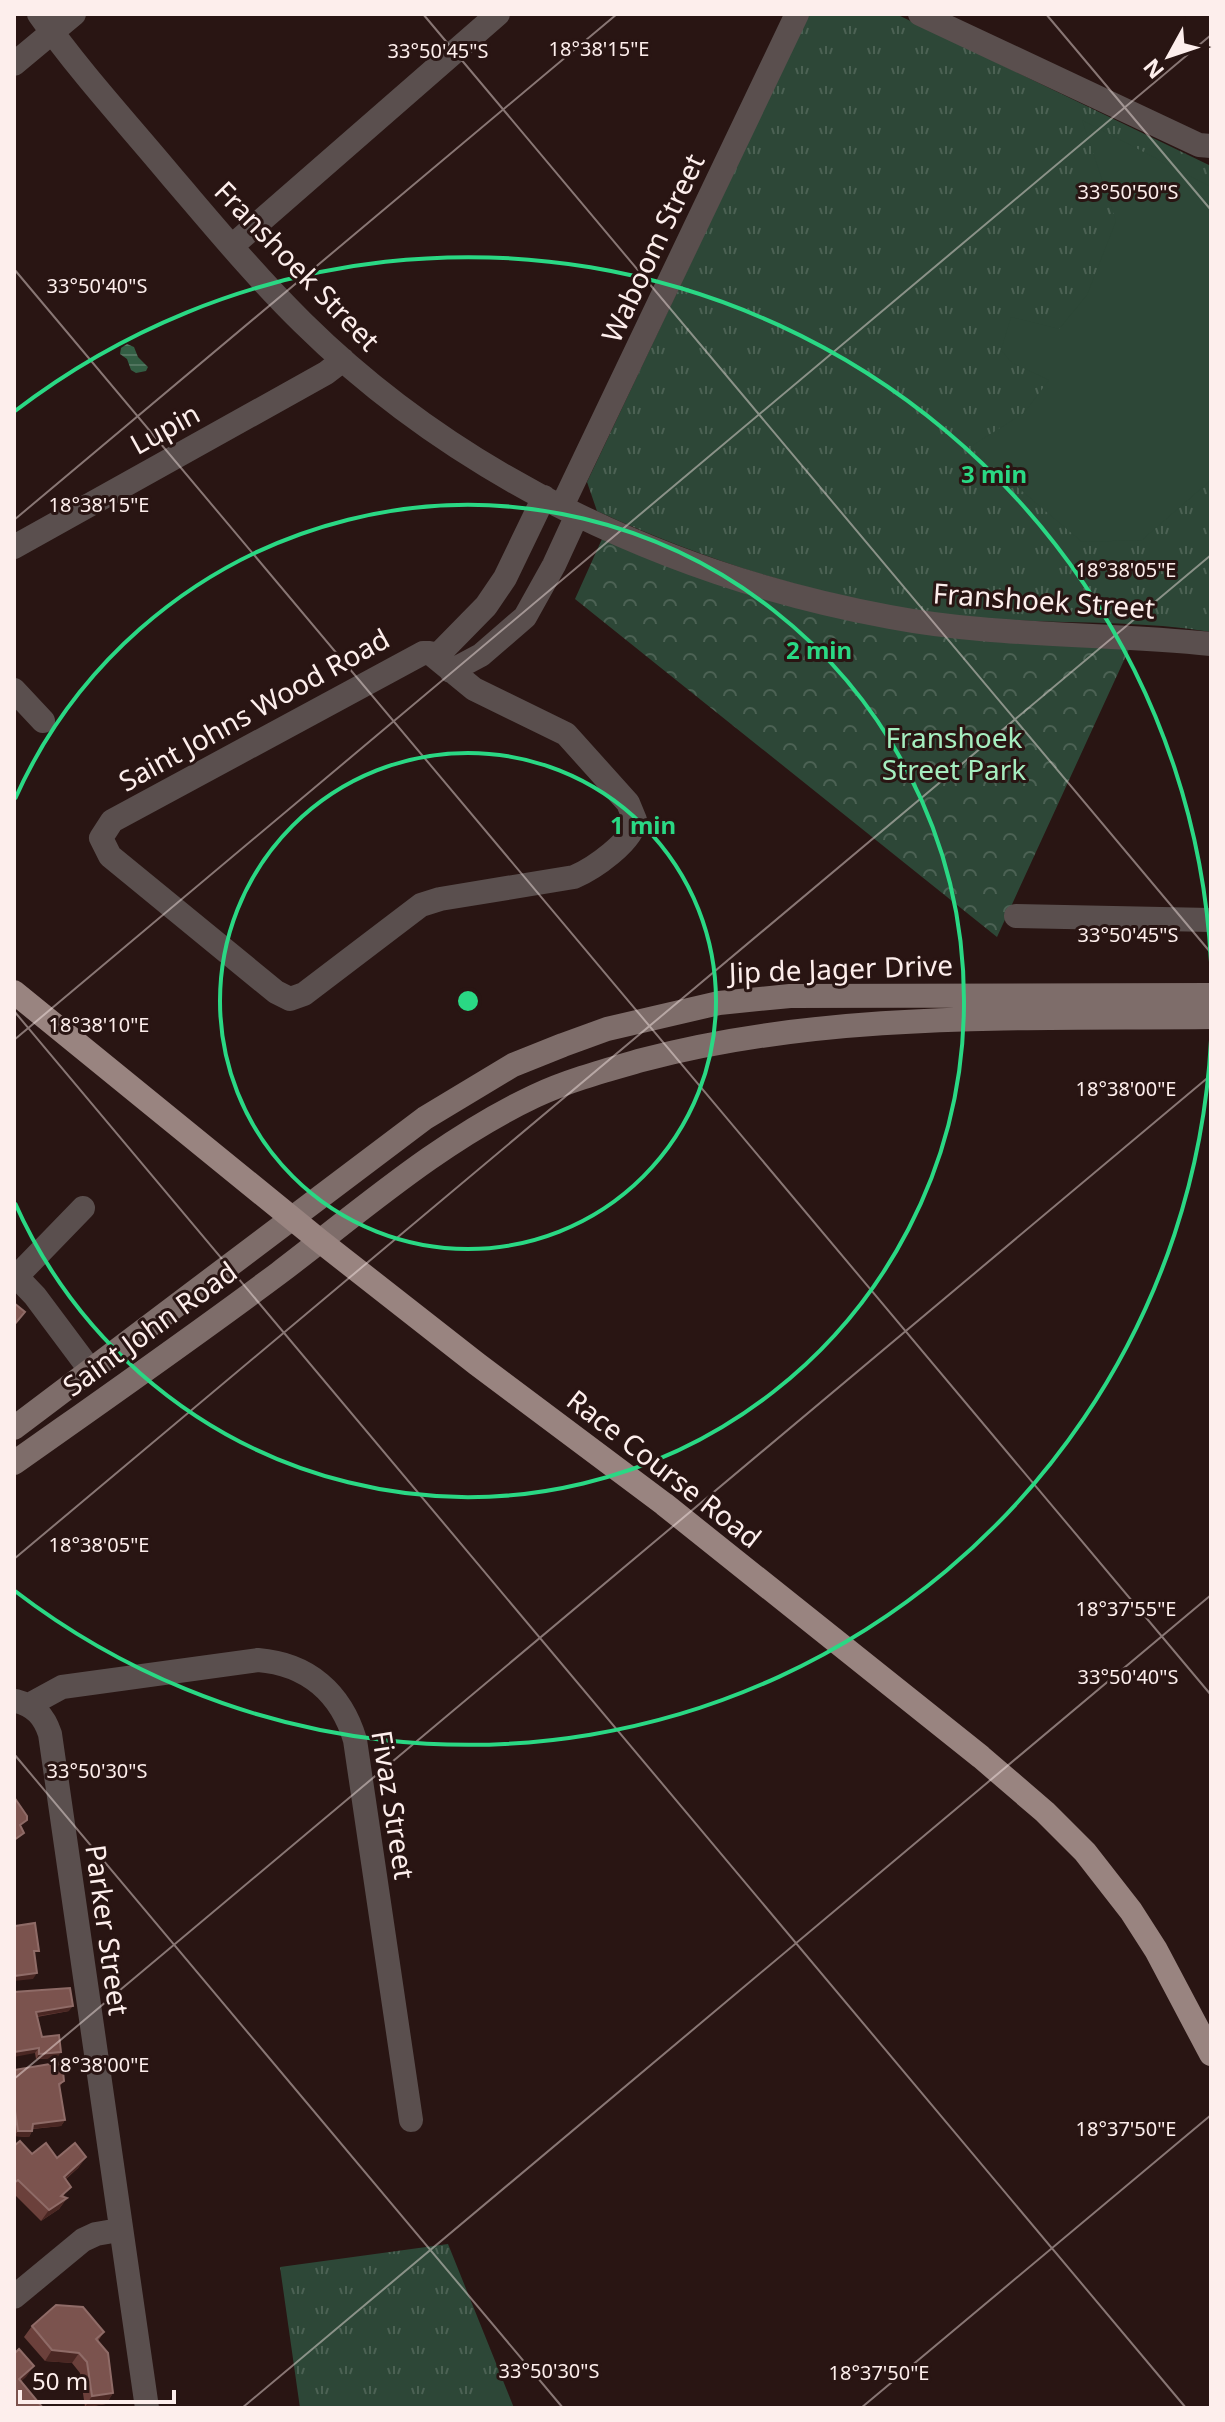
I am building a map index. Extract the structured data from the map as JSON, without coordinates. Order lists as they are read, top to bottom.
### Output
{
  "streets": {
    "main road": ["Jip de Jager Drive", "Saint John Road", "Race Course Road"],
    "street": [
      "Waboom Street",
      "Franshoek Street",
      "Lupin",
      "Saint Johns Wood Road",
      "Fivaz Street",
      "Parker Street"
    ]
  },
  "crossings": [
    ["Waboom Street", "Franshoek Street"],
    ["Franshoek Street", "Lupin"],
    ["Jip de Jager Drive", "Saint John Road"],
    ["Jip de Jager Drive", "Race Course Road"],
    ["Saint John Road", "Race Course Road"],
    ["Fivaz Street", "Parker Street"]
  ],
  "parks": ["Franshoek Street Park"],
  "scale_bar": "50 m",
  "north": "bottom left",
  "coordinates": [
    "18°38'15\"E",
    "33°50'45\"S",
    "33°50'50\"S",
    "33°50'40\"S",
    "18°38'05\"E",
    "18°38'10\"E",
    "18°38'00\"E",
    "18°37'55\"E",
    "33°50'30\"S",
    "18°37'50\"E"
  ],
  "rings": ["3 min", "2 min", "1 min"]
}
